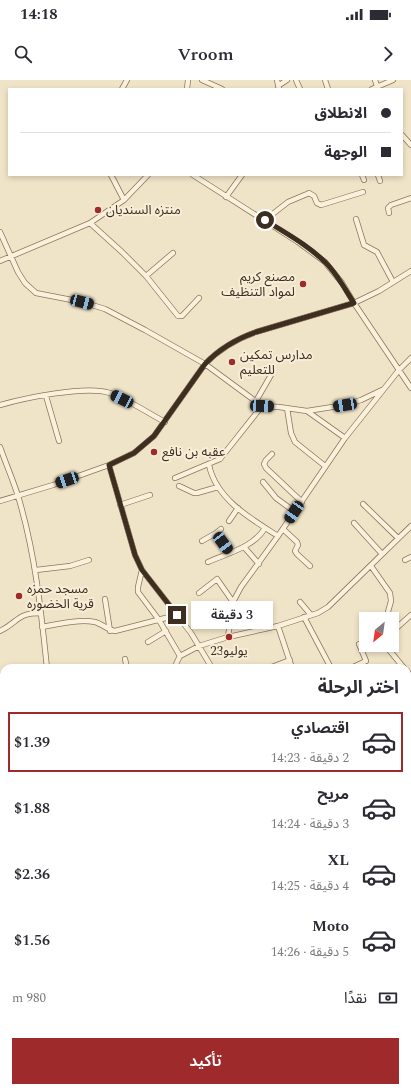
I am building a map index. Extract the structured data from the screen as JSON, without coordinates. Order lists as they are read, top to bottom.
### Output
{
  "places": [
    "منتزه السنديان",
    "مصنع كريم لمواد التنظيف",
    "مدارس تمكين للتعليم",
    "عقبه بن نافع",
    "مسجد حمزه قرية الخضوره",
    "23يوليو"
  ],
  "north": "bottom left",
  "page": {
    "status": "14:18",
    "header": "Vroom",
    "banner": ["الانطلاق", "الوجهة"],
    "bubble": "3 دقيقة",
    "heading": "اختر الرحلة",
    "list": [
      {
        "name": "اقتصادي",
        "note": "2 دقيقة · 14:23",
        "value": "$1.39"
      },
      {
        "name": "مريح",
        "note": "3 دقيقة · 14:24",
        "value": "$1.88"
      },
      {
        "name": "XL",
        "note": "4 دقيقة · 14:25",
        "value": "$2.36"
      },
      {
        "name": "Moto",
        "note": "5 دقيقة · 14:26",
        "value": "$1.56"
      }
    ],
    "pay": ["نقدًا", "980 m"],
    "buttons": "تأكيد"
  }
}
